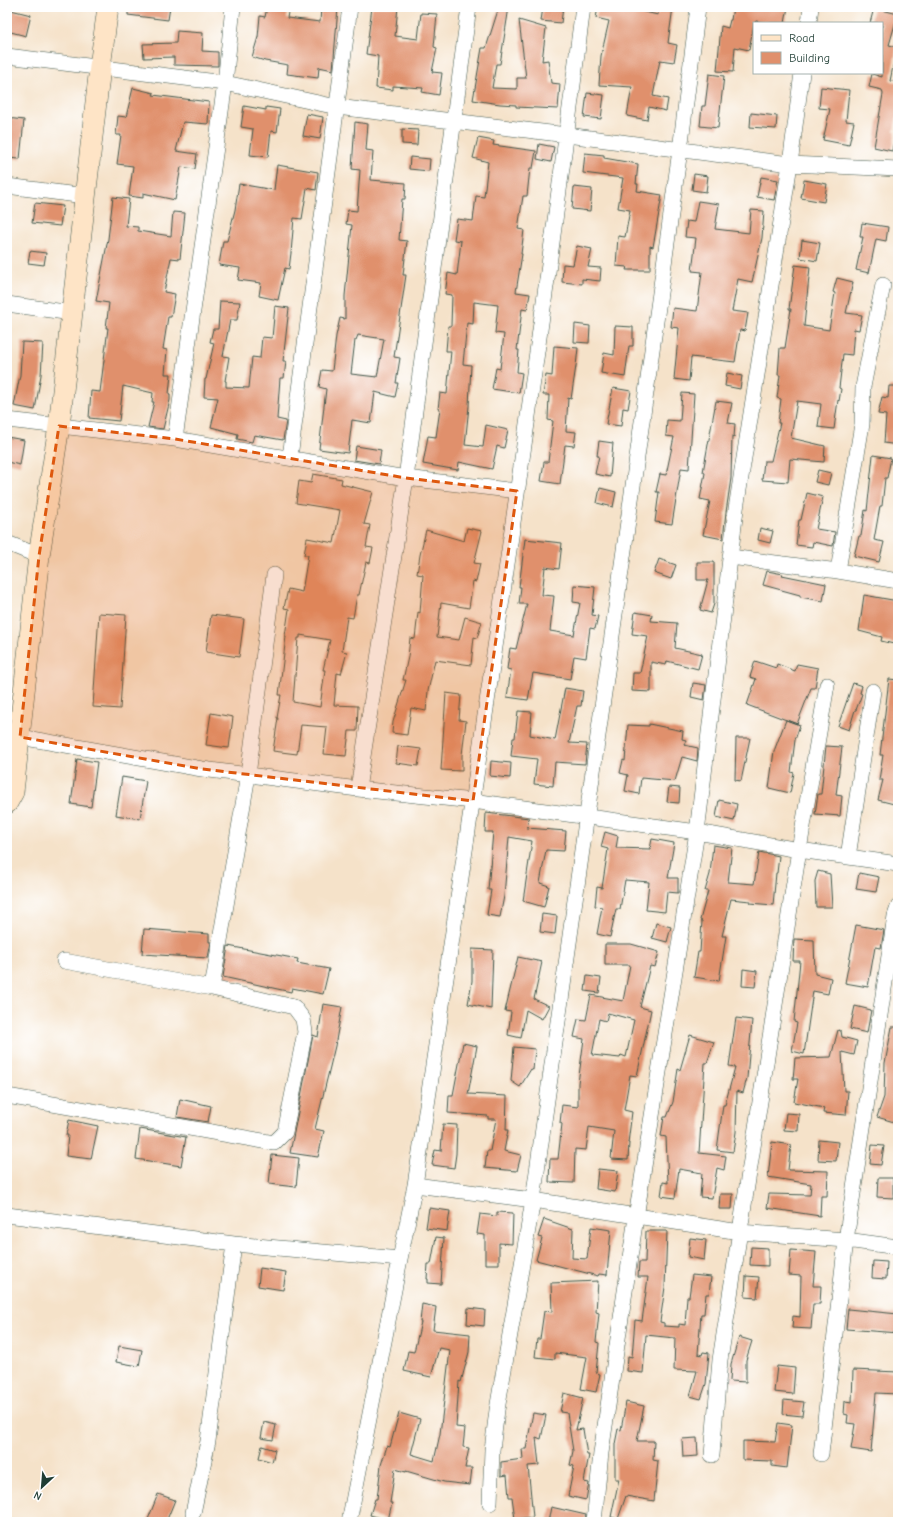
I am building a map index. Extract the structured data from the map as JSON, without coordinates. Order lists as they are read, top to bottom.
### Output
{
  "legend": ["Road", "Building"],
  "north": "bottom left"
}
